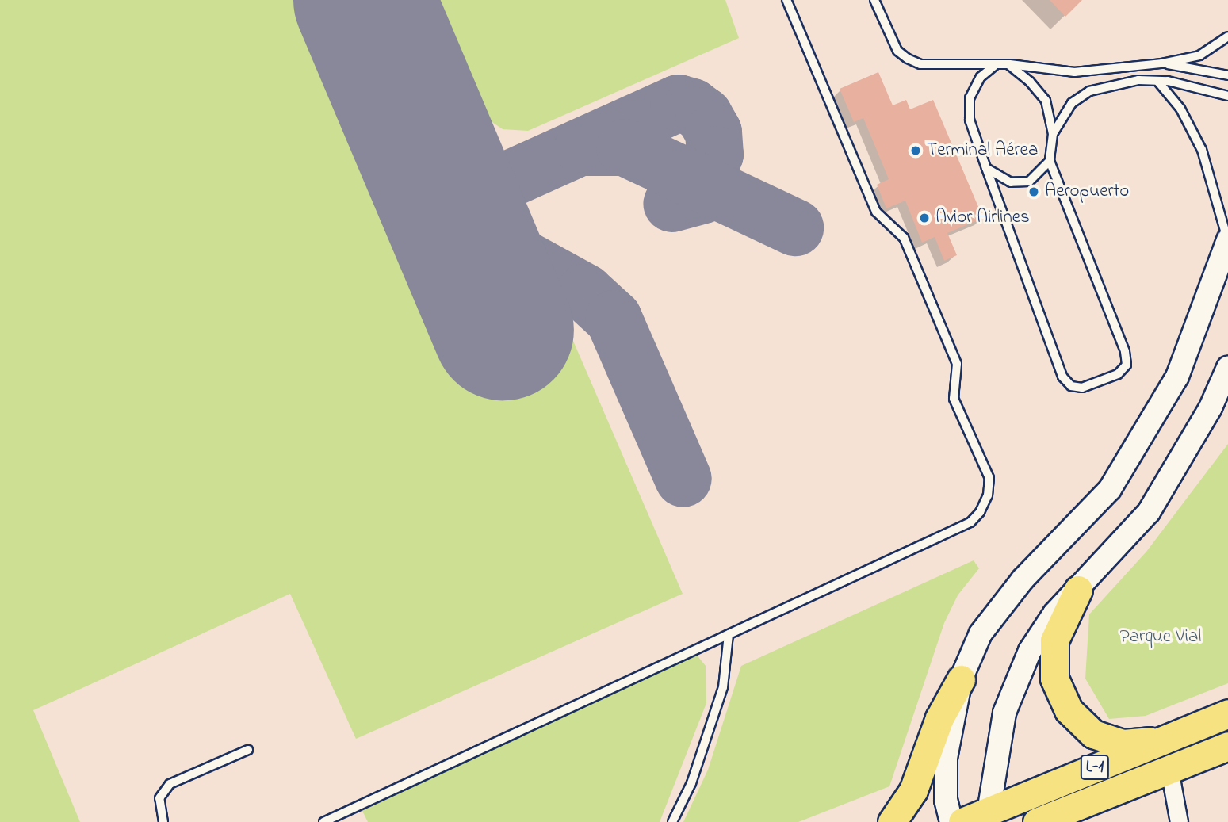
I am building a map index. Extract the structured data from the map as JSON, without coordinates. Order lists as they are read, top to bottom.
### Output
{
  "streets": {
    "main road": ["L-1"]
  },
  "parks": ["Parque Vial"],
  "places": ["Terminal Aérea", "Aeropuerto", "Avior Airlines"]
}
